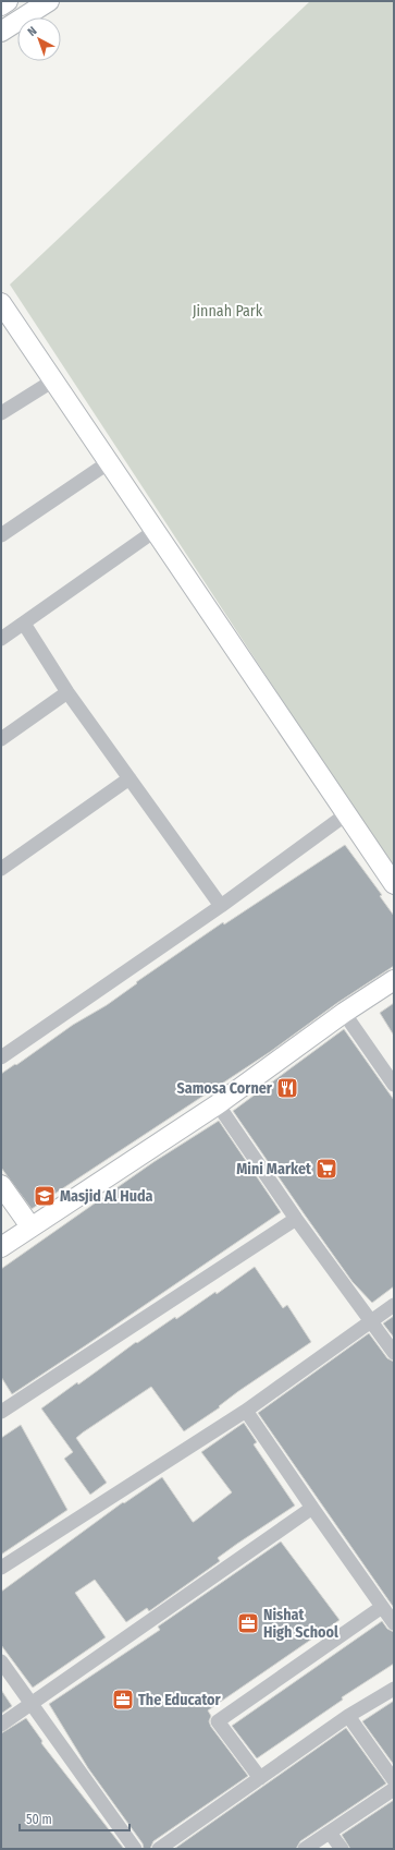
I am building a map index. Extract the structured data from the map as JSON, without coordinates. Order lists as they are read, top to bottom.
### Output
{
  "parks": ["Jinnah Park"],
  "places": {
    "restaurant": ["Samosa Corner"],
    "supermarket": ["Mini Market"],
    "school or university": ["Masjid Al Huda"],
    "office": ["Nishat High School", "The Educator"]
  },
  "scale_bar": "50 m",
  "north": "top left"
}
